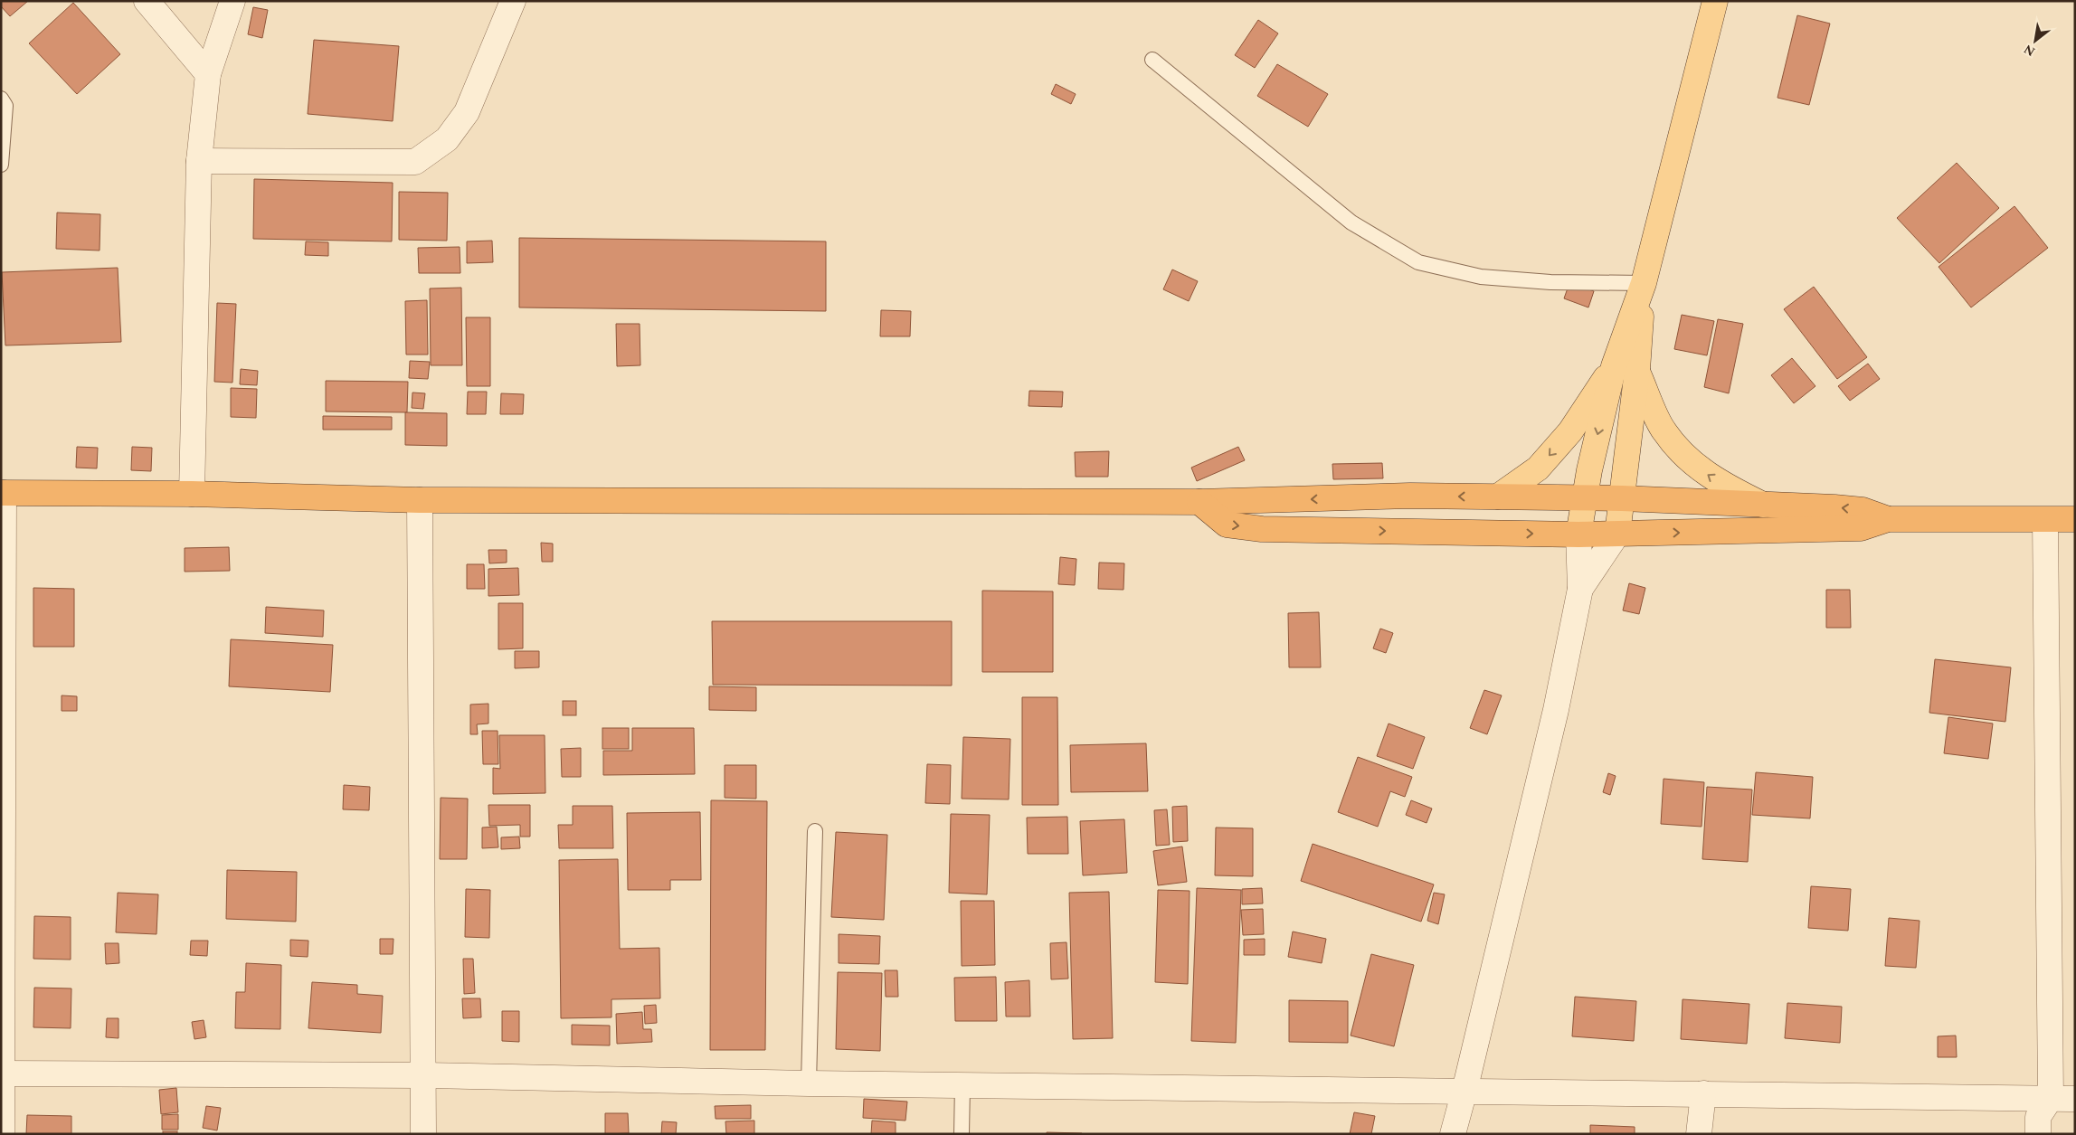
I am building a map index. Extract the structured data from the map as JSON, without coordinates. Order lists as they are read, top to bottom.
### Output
{
  "north": "bottom left"
}
